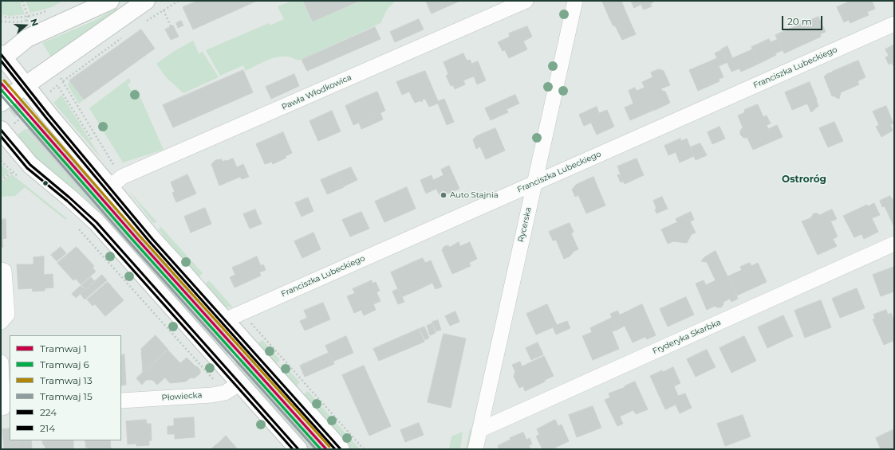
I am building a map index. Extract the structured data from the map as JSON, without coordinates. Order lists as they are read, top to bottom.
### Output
{
  "streets": {
    "street": [
      "Franciszka Lubeckiego",
      "Pawła Włodkowica",
      "Rycerska",
      "Fryderyka Skarbka",
      "Płowiecka"
    ]
  },
  "crossings": [
    ["Franciszka Lubeckiego", "Rycerska"],
    ["Rycerska", "Fryderyka Skarbka"]
  ],
  "districts": ["Ostroróg"],
  "places": ["Auto Stajnia"],
  "lines": [
    "transit line 224",
    "transit line 214",
    "tram line 13",
    "tram line 1",
    "tram line 6",
    "tram line 15"
  ],
  "legend": [
    "Tramwaj 1",
    "Tramwaj 6",
    "Tramwaj 13",
    "Tramwaj 15",
    "224",
    "214"
  ],
  "scale_bar": "20 m",
  "north": "right"
}
